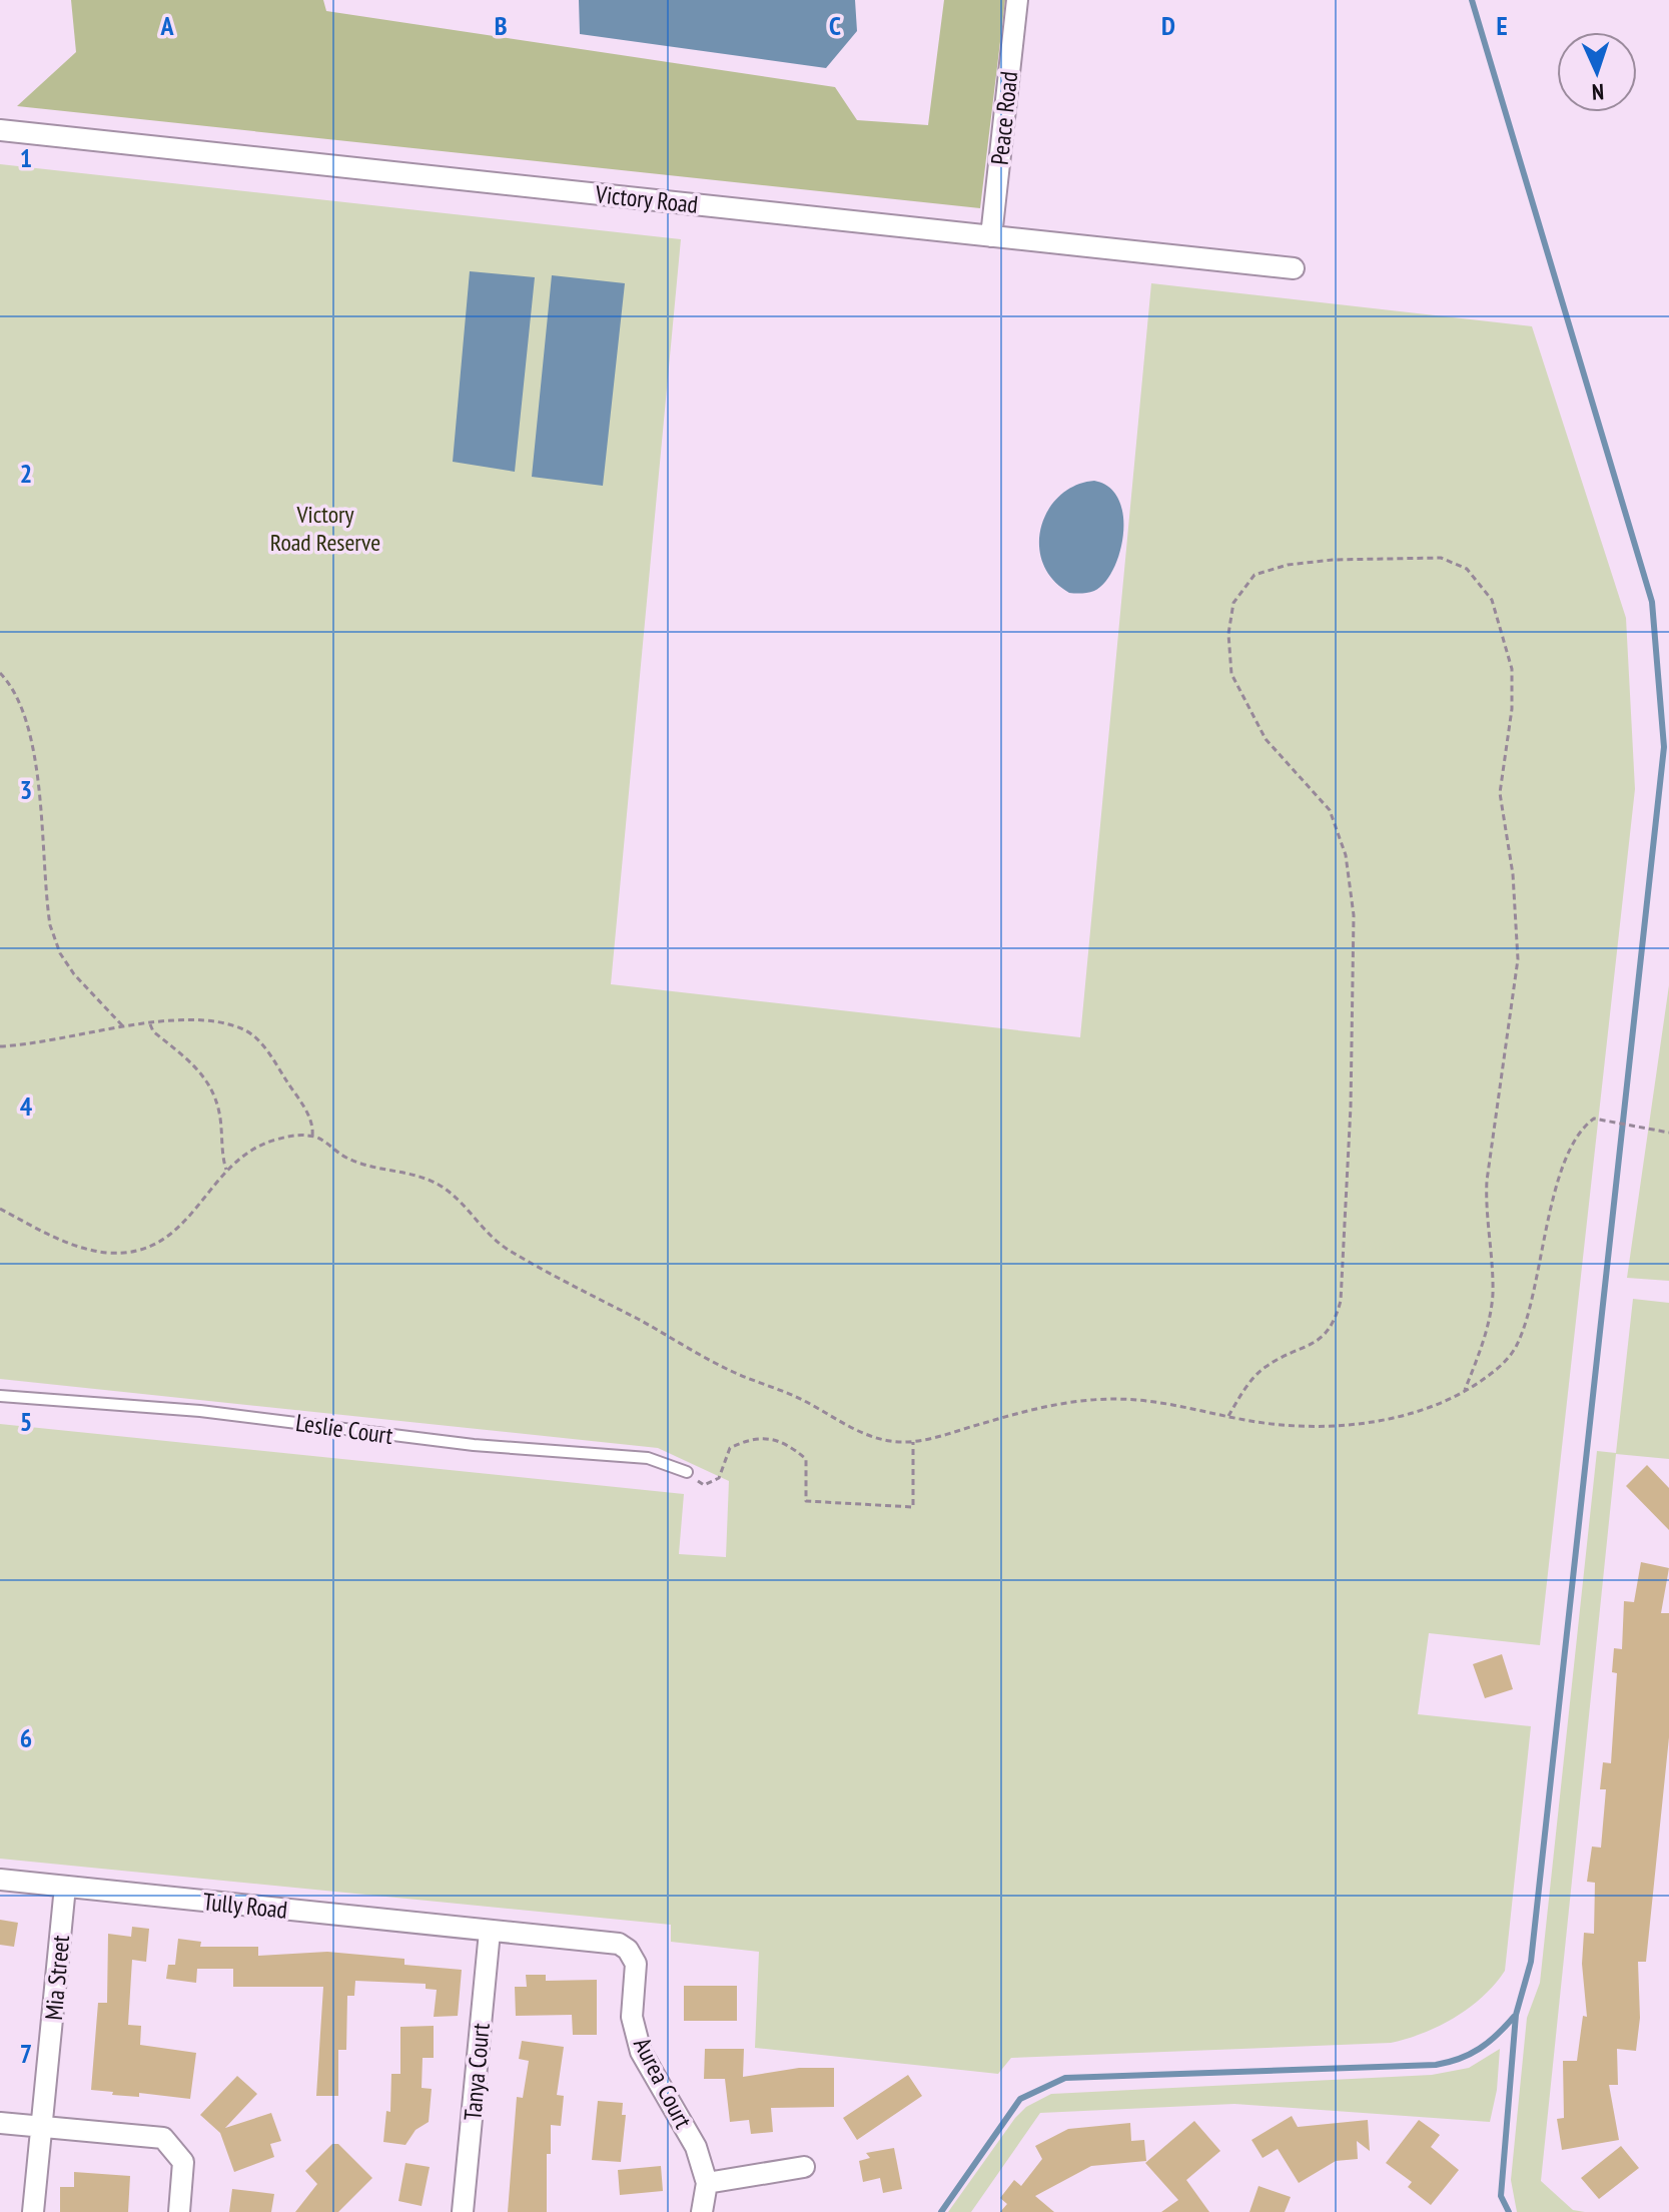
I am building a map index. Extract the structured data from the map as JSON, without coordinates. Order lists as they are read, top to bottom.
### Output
{
  "streets": {
    "street": [
      "Peace Road",
      "Victory Road",
      "Tully Road",
      "Mia Street",
      "Tanya Court",
      "Aurea Court"
    ],
    "lane": ["Leslie Court"]
  },
  "crossings": [
    ["Peace Road", "Victory Road"],
    ["Tully Road", "Mia Street"],
    ["Tully Road", "Tanya Court"],
    ["Tully Road", "Aurea Court"],
    ["Tanya Court", "Aurea Court"]
  ],
  "parks": ["Victory Road Reserve"],
  "north": "bottom",
  "grid": {
    "columns": [
      "A",
      "B",
      "C",
      "D",
      "E"
    ],
    "rows": [
      "1",
      "2",
      "3",
      "4",
      "5",
      "6",
      "7"
    ]
  }
}
